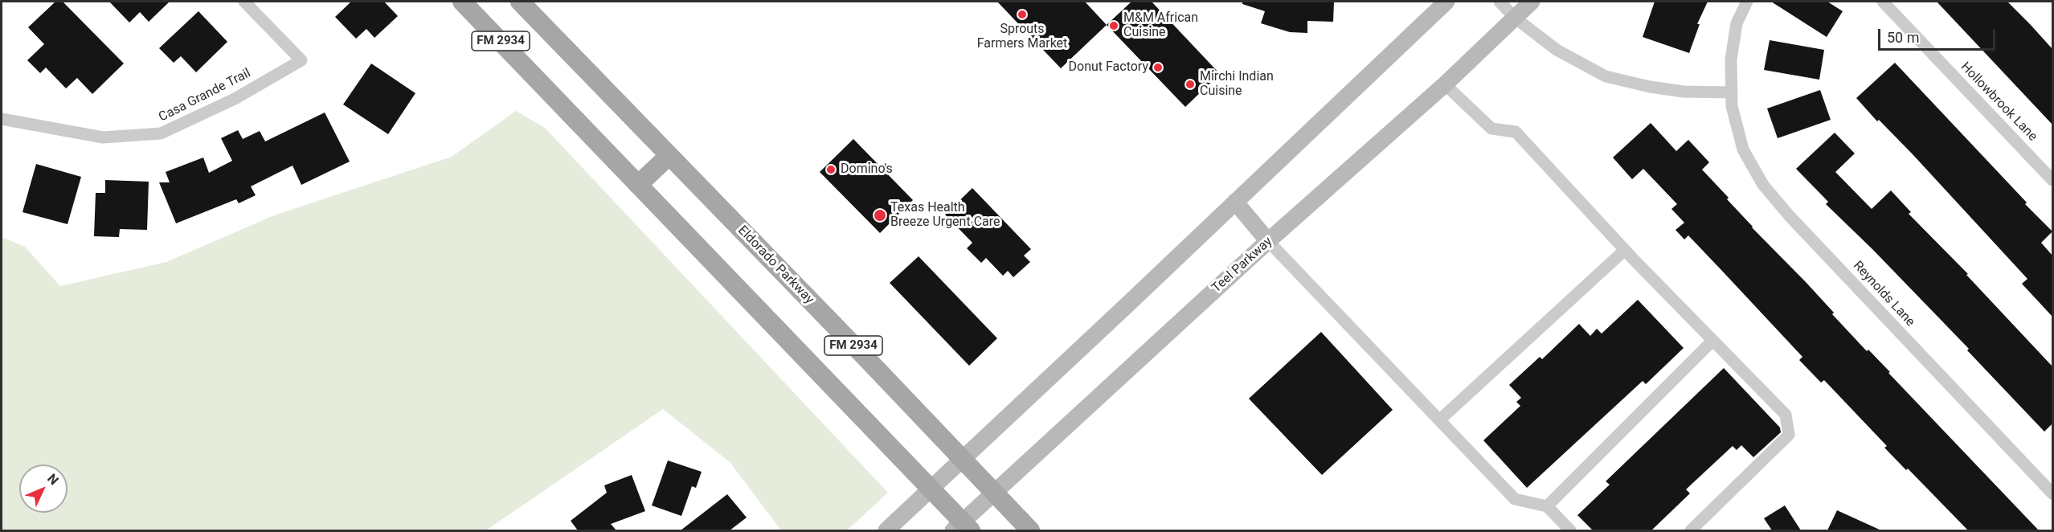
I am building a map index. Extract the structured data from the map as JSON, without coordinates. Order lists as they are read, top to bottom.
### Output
{
  "streets": {
    "main road": ["FM 2934", "Eldorado Parkway", "Teel Parkway"],
    "street": ["Casa Grande Trail", "Hollowbrook Lane", "Reynolds Lane"]
  },
  "crossings": [
    ["FM 2934", "Teel Parkway"],
    ["Eldorado Parkway", "Teel Parkway"]
  ],
  "places": [
    "Sprouts Farmers Market",
    "M&M African Cuisine",
    "Donut Factory",
    "Mirchi Indian Cuisine",
    "Domino's",
    "Texas Health Breeze Urgent Care"
  ],
  "scale_bar": "50 m",
  "north": "top right"
}
